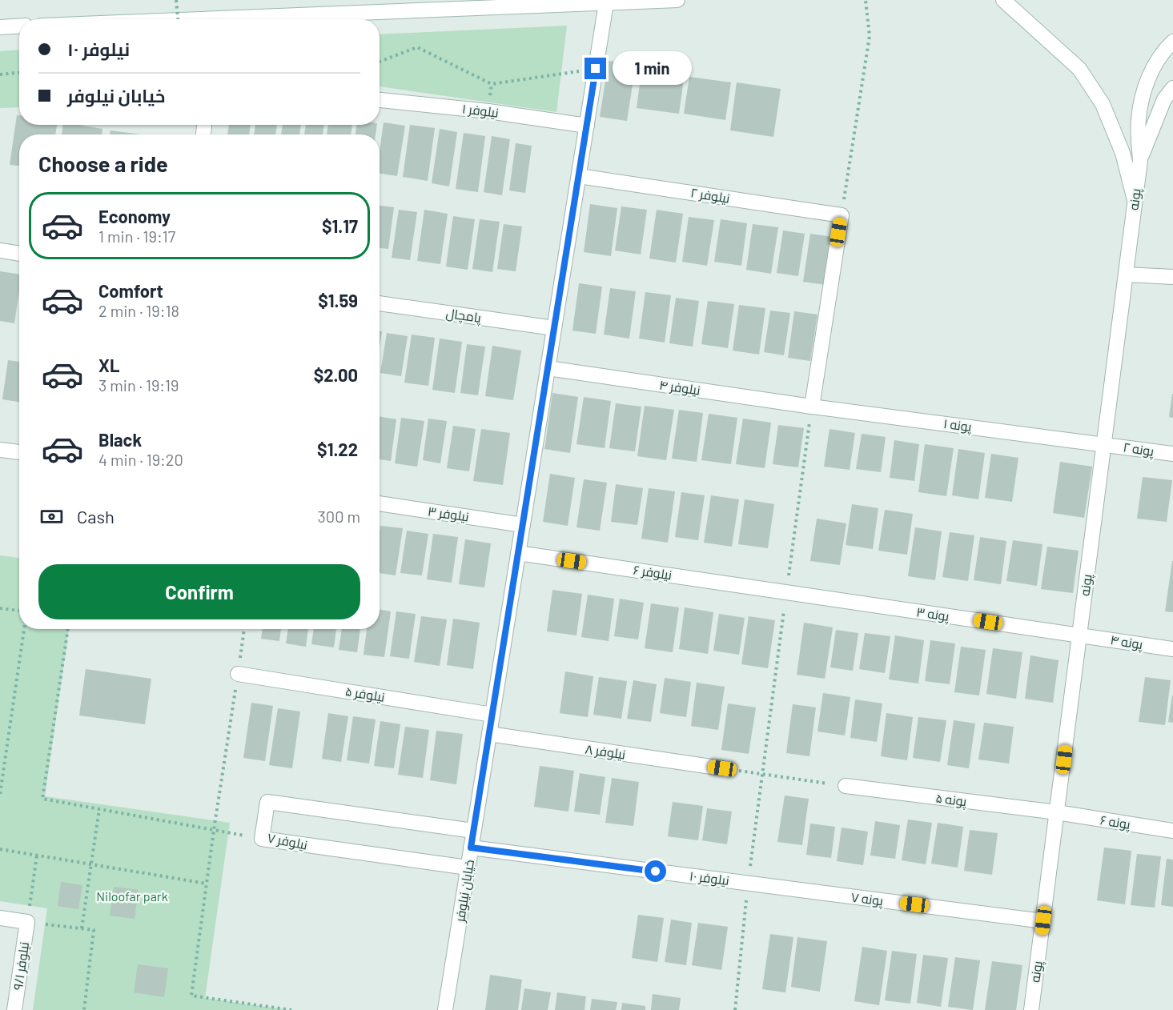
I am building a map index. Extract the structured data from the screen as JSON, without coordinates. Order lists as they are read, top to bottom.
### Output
{
  "streets": {
    "street": [
      "نیلوفر ۱",
      "نیلوفر ۲",
      "پونه",
      "پامچال",
      "نیلوفر ۴",
      "پونه ۱",
      "پونه ۲",
      "نیلوفر ۳",
      "نیلوفر ۶",
      "پونه ۳",
      "پونه ۴",
      "نیلوفر ۵",
      "نیلوفر ۸",
      "پونه ۵",
      "پونه ۶",
      "نیلوفر ۷",
      "نیلوفر ۱۰",
      "خیابان نیلوفر",
      "پونه ۷",
      "نیلوفر ۹/۱"
    ]
  },
  "crossings": [
    ["نیلوفر ۱", "خیابان نیلوفر"],
    ["نیلوفر ۲", "خیابان نیلوفر"],
    ["پونه", "پونه ۱"],
    ["پونه", "پونه ۲"],
    ["پونه", "پونه ۳"],
    ["پونه", "پونه ۴"],
    ["پونه", "پونه ۵"],
    ["پونه", "پونه ۶"],
    ["پونه", "پونه ۷"],
    ["پامچال", "خیابان نیلوفر"],
    ["نیلوفر ۴", "پونه ۱"],
    ["نیلوفر ۴", "خیابان نیلوفر"],
    ["پونه ۱", "پونه ۲"],
    ["نیلوفر ۳", "خیابان نیلوفر"],
    ["نیلوفر ۶", "پونه ۳"],
    ["نیلوفر ۶", "خیابان نیلوفر"],
    ["پونه ۳", "پونه ۴"],
    ["نیلوفر ۵", "خیابان نیلوفر"],
    ["نیلوفر ۸", "خیابان نیلوفر"],
    ["پونه ۵", "پونه ۶"],
    ["نیلوفر ۷", "خیابان نیلوفر"],
    ["نیلوفر ۱۰", "خیابان نیلوفر"],
    ["نیلوفر ۱۰", "پونه ۷"]
  ],
  "parks": ["Niloofar park"],
  "page": {
    "banner": ["نیلوفر ۱۰", "خیابان نیلوفر"],
    "bubble": "1 min",
    "heading": "Choose a ride",
    "list": [
      {
        "name": "Economy",
        "note": "1 min · 19:17",
        "value": "$1.17"
      },
      {
        "name": "Comfort",
        "note": "2 min · 19:18",
        "value": "$1.59"
      },
      {
        "name": "XL",
        "note": "3 min · 19:19",
        "value": "$2.00"
      },
      {
        "name": "Black",
        "note": "4 min · 19:20",
        "value": "$1.22"
      }
    ],
    "pay": ["Cash", "300 m"],
    "buttons": "Confirm"
  }
}
